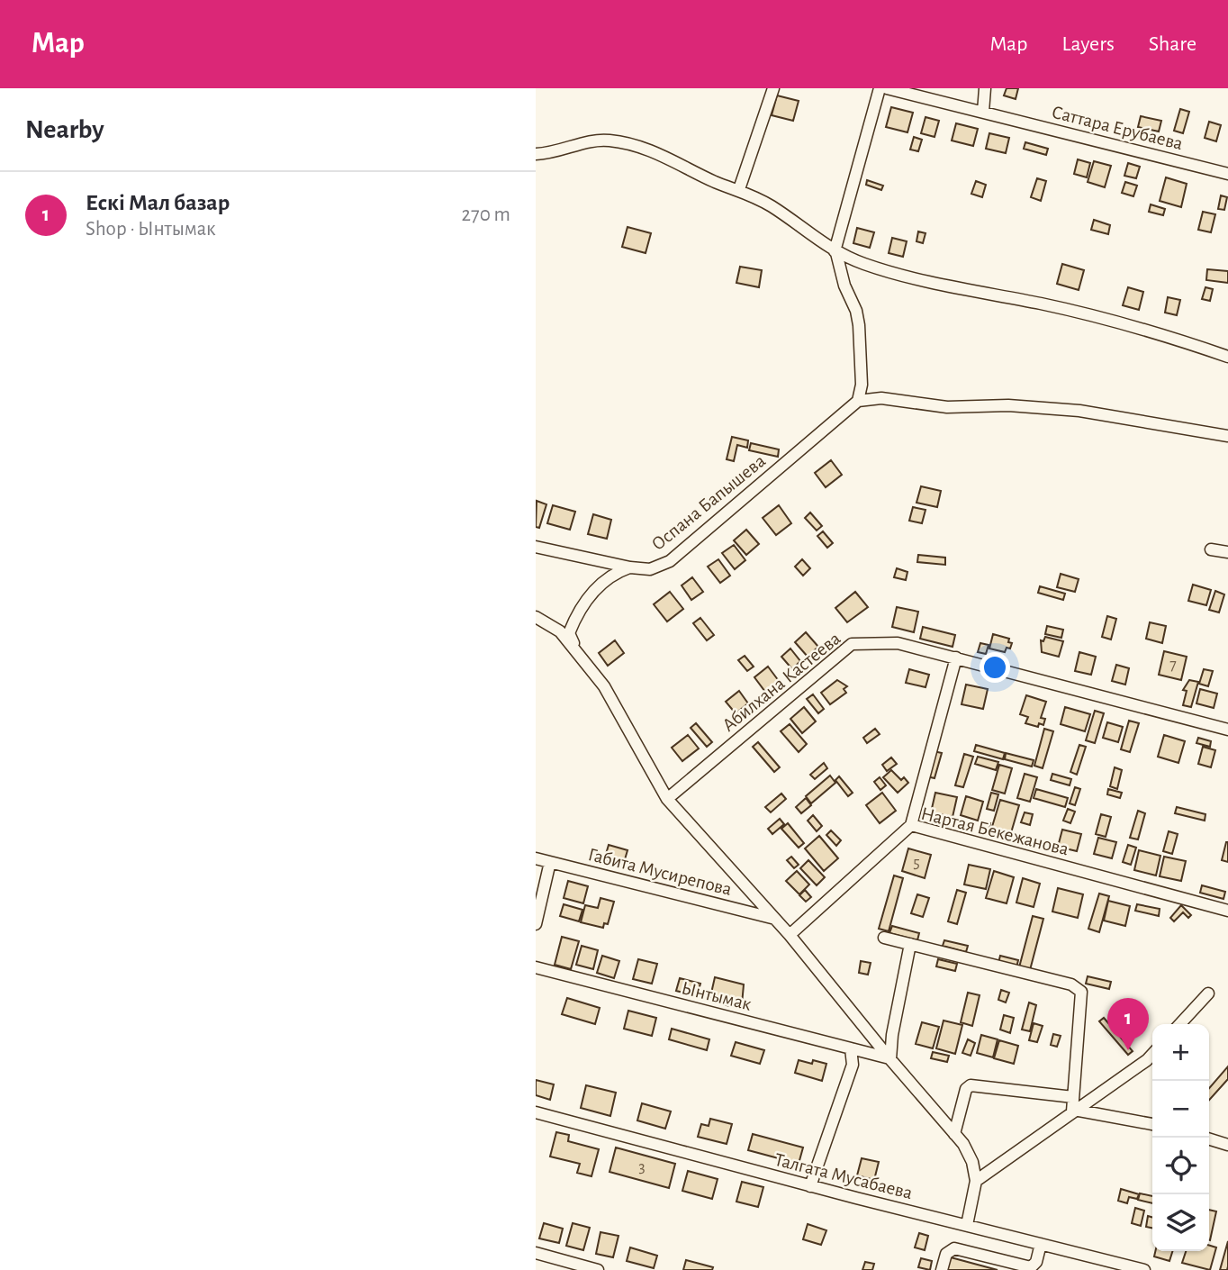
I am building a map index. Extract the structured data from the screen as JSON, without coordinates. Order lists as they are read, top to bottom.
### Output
{
  "streets": {
    "street": [
      "Саттара Ерубаева",
      "Оспана Бапышева",
      "Абилхана Кастеева",
      "Нартая Бекежанова",
      "Габита Мусирепова",
      "Ынтымак",
      "Талгата Мусабаева"
    ]
  },
  "house_numbers": ["7", "5", "3"],
  "page": {
    "header": "Map",
    "nav": ["Map", "Layers", "Share"],
    "heading": "Nearby",
    "list": [
      {
        "mark": "1",
        "name": "Ескі Мал базар",
        "note": "Shop · Ынтымак",
        "value": "270 m"
      }
    ],
    "pins": "1",
    "map_buttons": ["+", "−"]
  }
}
